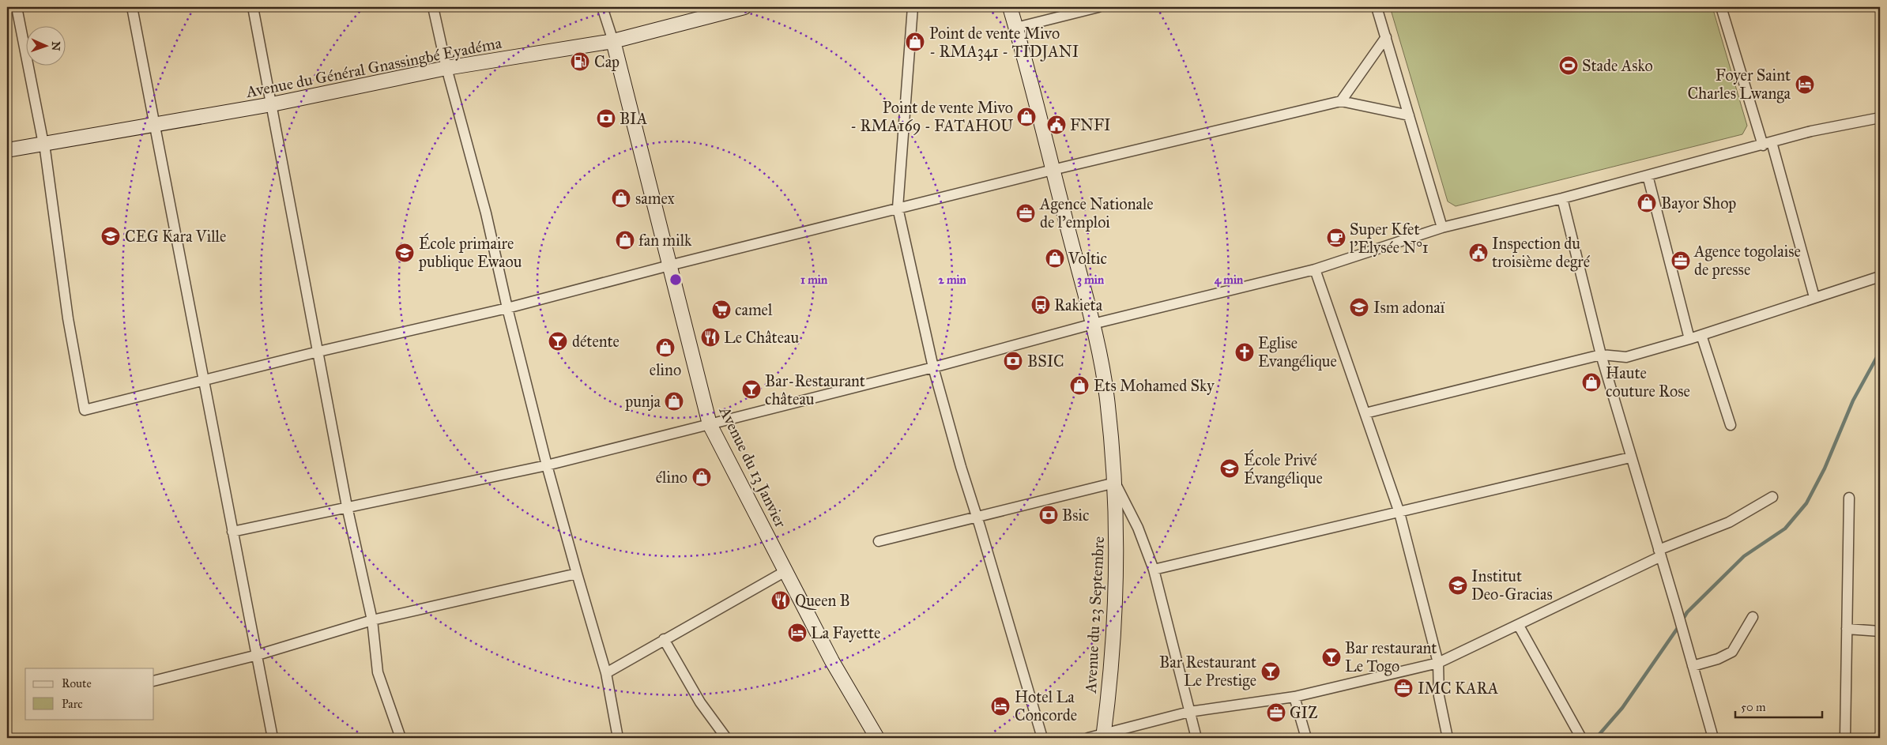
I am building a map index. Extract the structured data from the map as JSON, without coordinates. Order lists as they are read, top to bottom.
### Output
{
  "streets": {
    "main road": ["Avenue du Général Gnassingbé Eyadéma", "Avenue du 13 Janvier", "Avenue du 23 Septembre"]
  },
  "crossings": [
    ["Avenue du Général Gnassingbé Eyadéma", "Avenue du 13 Janvier"]
  ],
  "places": {
    "shop": [
      "Point de vente Mivo - RMA341 - TIDJANI",
      "Point de vente Mivo - RMA169 - FATAHOU",
      "samex",
      "Bayor Shop",
      "fan milk",
      "Voltic",
      "elino",
      "Haute couture Rose",
      "Ets Mohamed Sky",
      "punja",
      "élino"
    ],
    "fuel station": ["Cap"],
    "sports": ["Stade Asko"],
    "hotel": ["Foyer Saint Charles Lwanga", "La Fayette", "Hotel La Concorde"],
    "bank": ["BIA", "BSIC", "Bsic"],
    "public building": ["FNFI", "Inspection du troisième degré"],
    "office": [
      "Agence Nationale de l'emploi",
      "Agence togolaise de presse",
      "IMC KARA",
      "GIZ"
    ],
    "school or university": [
      "CEG Kara Ville",
      "École primaire publique Ewaou",
      "Ism adonaï",
      "École Privé Évangélique",
      "Institut Deo-Gracias"
    ],
    "cafe": ["Super Kfet l'Elysée N°1"],
    "bus stop": ["Rakieta"],
    "supermarket": ["camel"],
    "restaurant": ["Le Château", "Queen B"],
    "bar": [
      "détente",
      "Bar-Restaurant château",
      "Bar restaurant Le Togo",
      "Bar Restaurant Le Prestige"
    ],
    "church": ["Eglise Evangélique"]
  },
  "legend": ["Route", "Parc"],
  "scale_bar": "50 m",
  "north": "right",
  "rings": [
    "1 min",
    "2 min",
    "3 min",
    "4 min"
  ]
}
